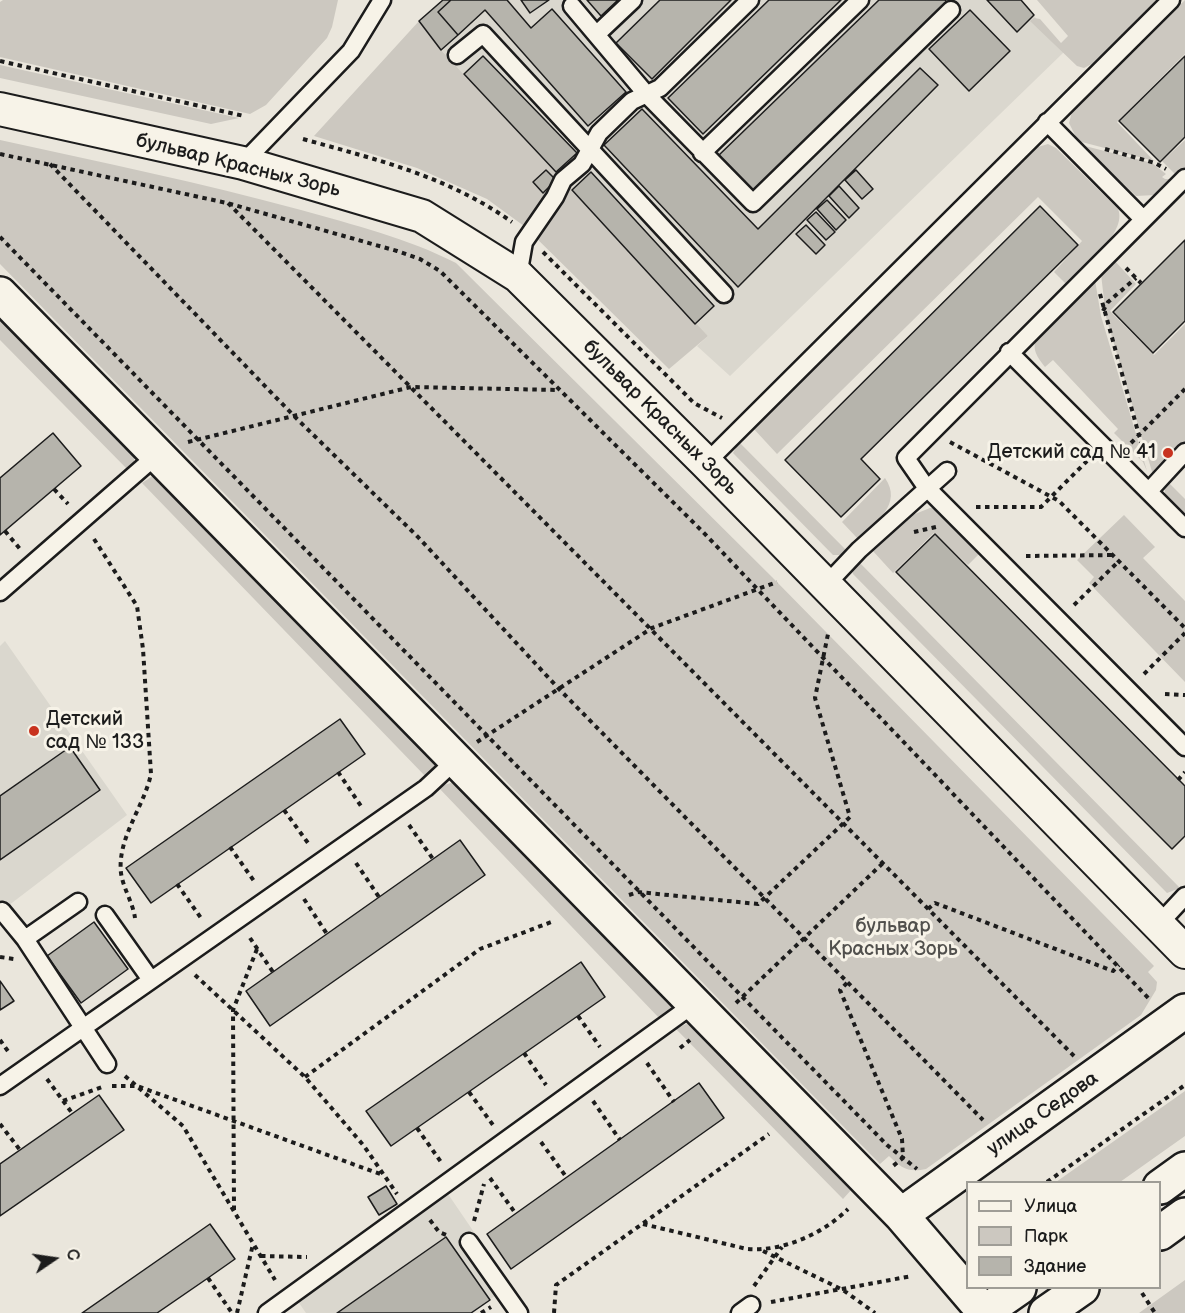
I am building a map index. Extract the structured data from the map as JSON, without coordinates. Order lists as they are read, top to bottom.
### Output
{
  "streets": {
    "street": ["бульвар Красных Зорь", "улица Седова"]
  },
  "parks": ["бульвар Красных Зорь"],
  "places": ["Детский сад № 41", "Детский сад № 133"],
  "legend": ["Улица", "Парк", "Здание"],
  "north": "right"
}
